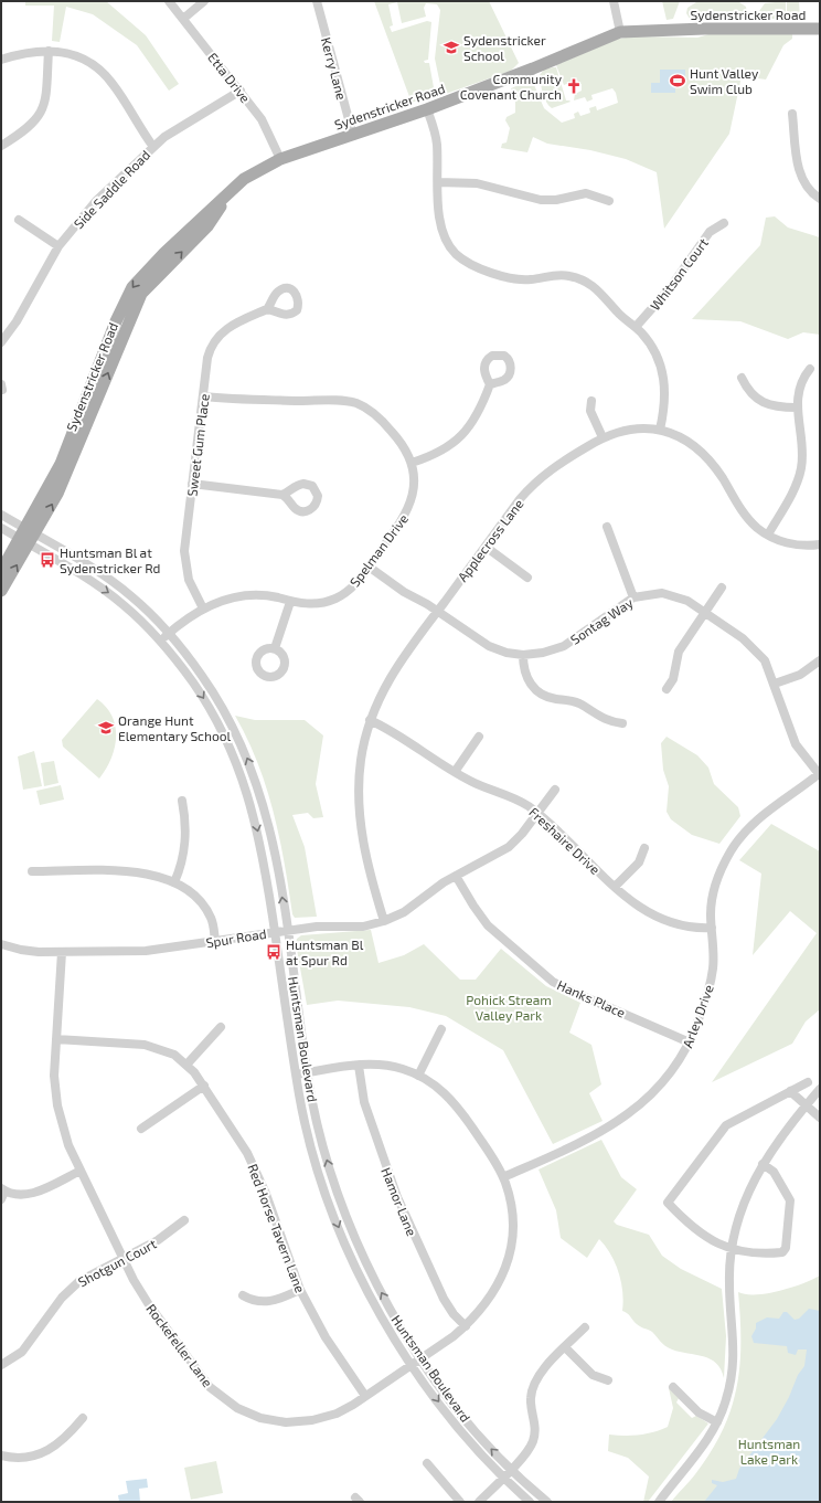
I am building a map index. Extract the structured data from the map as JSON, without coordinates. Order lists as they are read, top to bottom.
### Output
{
  "streets": {
    "main road": ["Sydenstricker Road"],
    "street": [
      "Kerry Lane",
      "Etta Drive",
      "Side Saddle Road",
      "Whitson Court",
      "Sweet Gum Place",
      "Applecross Lane",
      "Spelman Drive",
      "Sontag Way",
      "Freshaire Drive",
      "Spur Road",
      "Hanks Place",
      "Arley Drive",
      "Huntsman Boulevard",
      "Hamor Lane",
      "Red Horse Tavern Lane",
      "Shotgun Court",
      "Rockefeller Lane"
    ]
  },
  "crossings": [
    ["Sydenstricker Road", "Kerry Lane"],
    ["Sydenstricker Road", "Etta Drive"],
    ["Sydenstricker Road", "Huntsman Boulevard"],
    ["Etta Drive", "Side Saddle Road"],
    ["Sweet Gum Place", "Spelman Drive"],
    ["Applecross Lane", "Sontag Way"],
    ["Applecross Lane", "Freshaire Drive"],
    ["Applecross Lane", "Spur Road"],
    ["Spelman Drive", "Sontag Way"],
    ["Spelman Drive", "Huntsman Boulevard"],
    ["Sontag Way", "Arley Drive"],
    ["Freshaire Drive", "Spur Road"],
    ["Freshaire Drive", "Arley Drive"],
    ["Spur Road", "Hanks Place"],
    ["Spur Road", "Huntsman Boulevard"],
    ["Spur Road", "Rockefeller Lane"],
    ["Hanks Place", "Arley Drive"],
    ["Arley Drive", "Rockefeller Lane"],
    ["Huntsman Boulevard", "Rockefeller Lane"],
    ["Hamor Lane", "Rockefeller Lane"],
    ["Red Horse Tavern Lane", "Rockefeller Lane"],
    ["Shotgun Court", "Rockefeller Lane"]
  ],
  "parks": ["Pohick Stream Valley Park", "Huntsman Lake Park"],
  "places": {
    "school or university": ["Sydenstricker School", "Orange Hunt Elementary School"],
    "sports": ["Hunt Valley Swim Club"],
    "church": ["Community Covenant Church"],
    "bus stop": ["Huntsman Bl at Sydenstricker Rd", "Huntsman Bl at Spur Rd"]
  }
}
